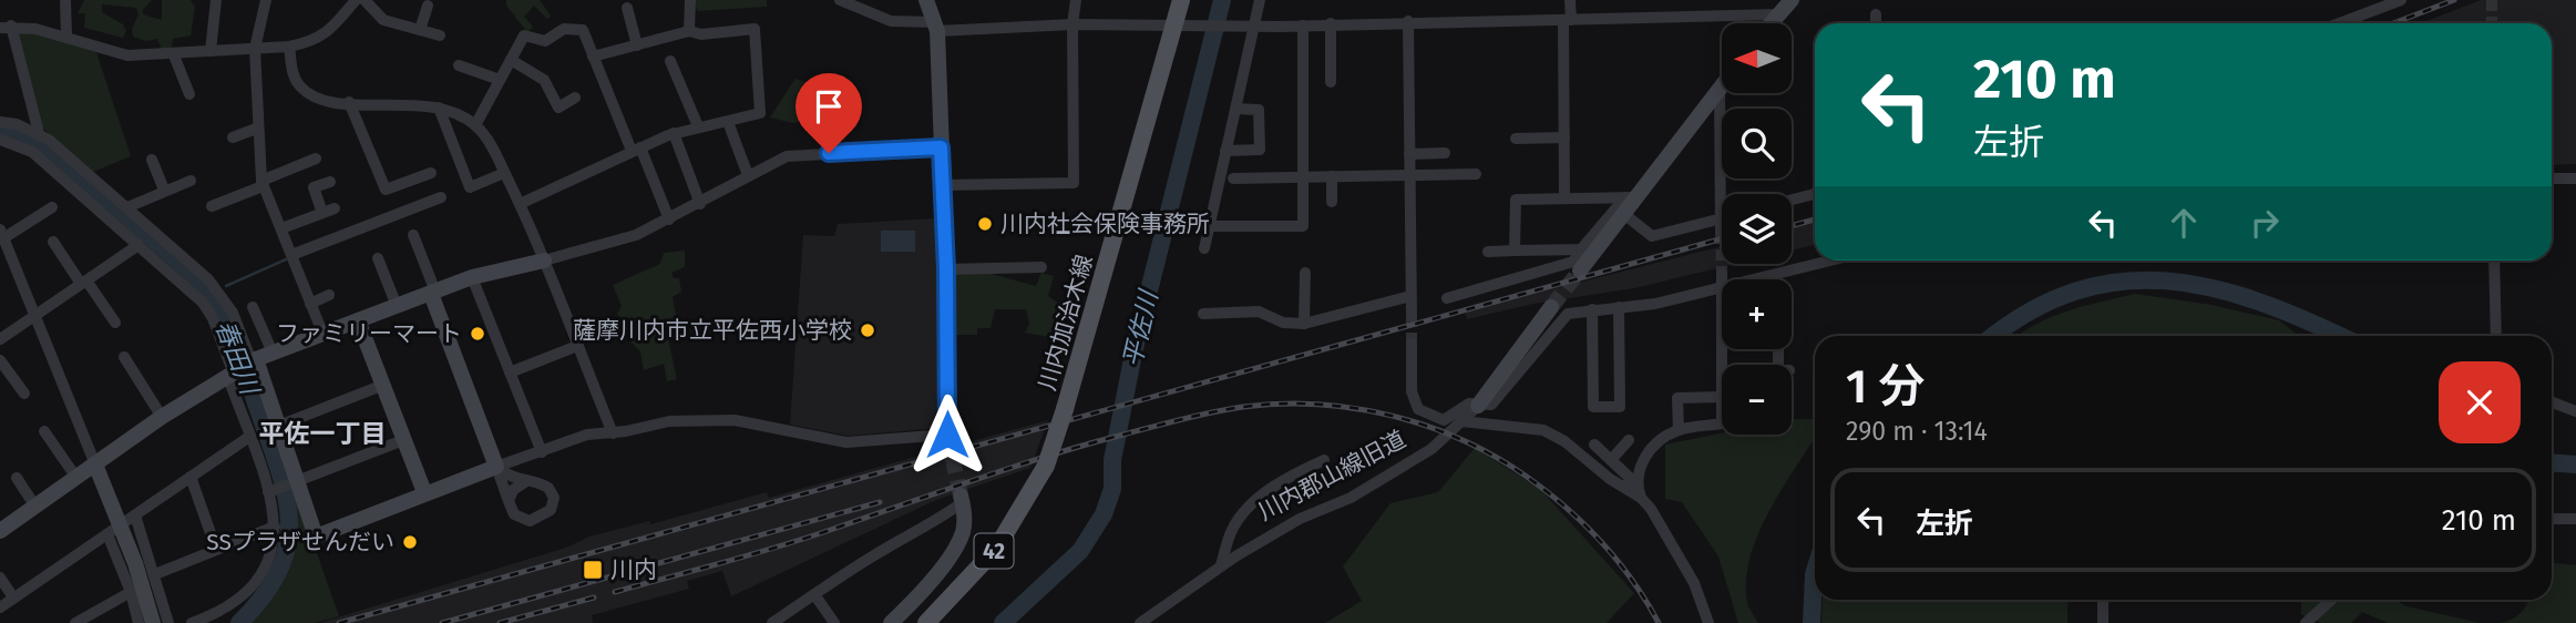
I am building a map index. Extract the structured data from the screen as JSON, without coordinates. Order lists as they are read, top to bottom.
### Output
{
  "streets": {
    "main road": ["川内加治木線", "42"],
    "street": ["川内郡山線旧道"]
  },
  "districts": ["平佐一丁目"],
  "water": ["平佐川", "春田川"],
  "places": {
    "other": [
      "川内社会保険事務所",
      "薩摩川内市立平佐西小学校",
      "ファミリーマート",
      "SSプラザせんだい"
    ],
    "transit": ["川内"]
  },
  "north": "left",
  "page": {
    "map_buttons": ["+", "−"],
    "turn": ["210 m", "左折"],
    "heading": ["1 分", "290 m · 13:14"],
    "list": [
      {
        "name": "左折",
        "value": "210 m"
      }
    ]
  }
}
